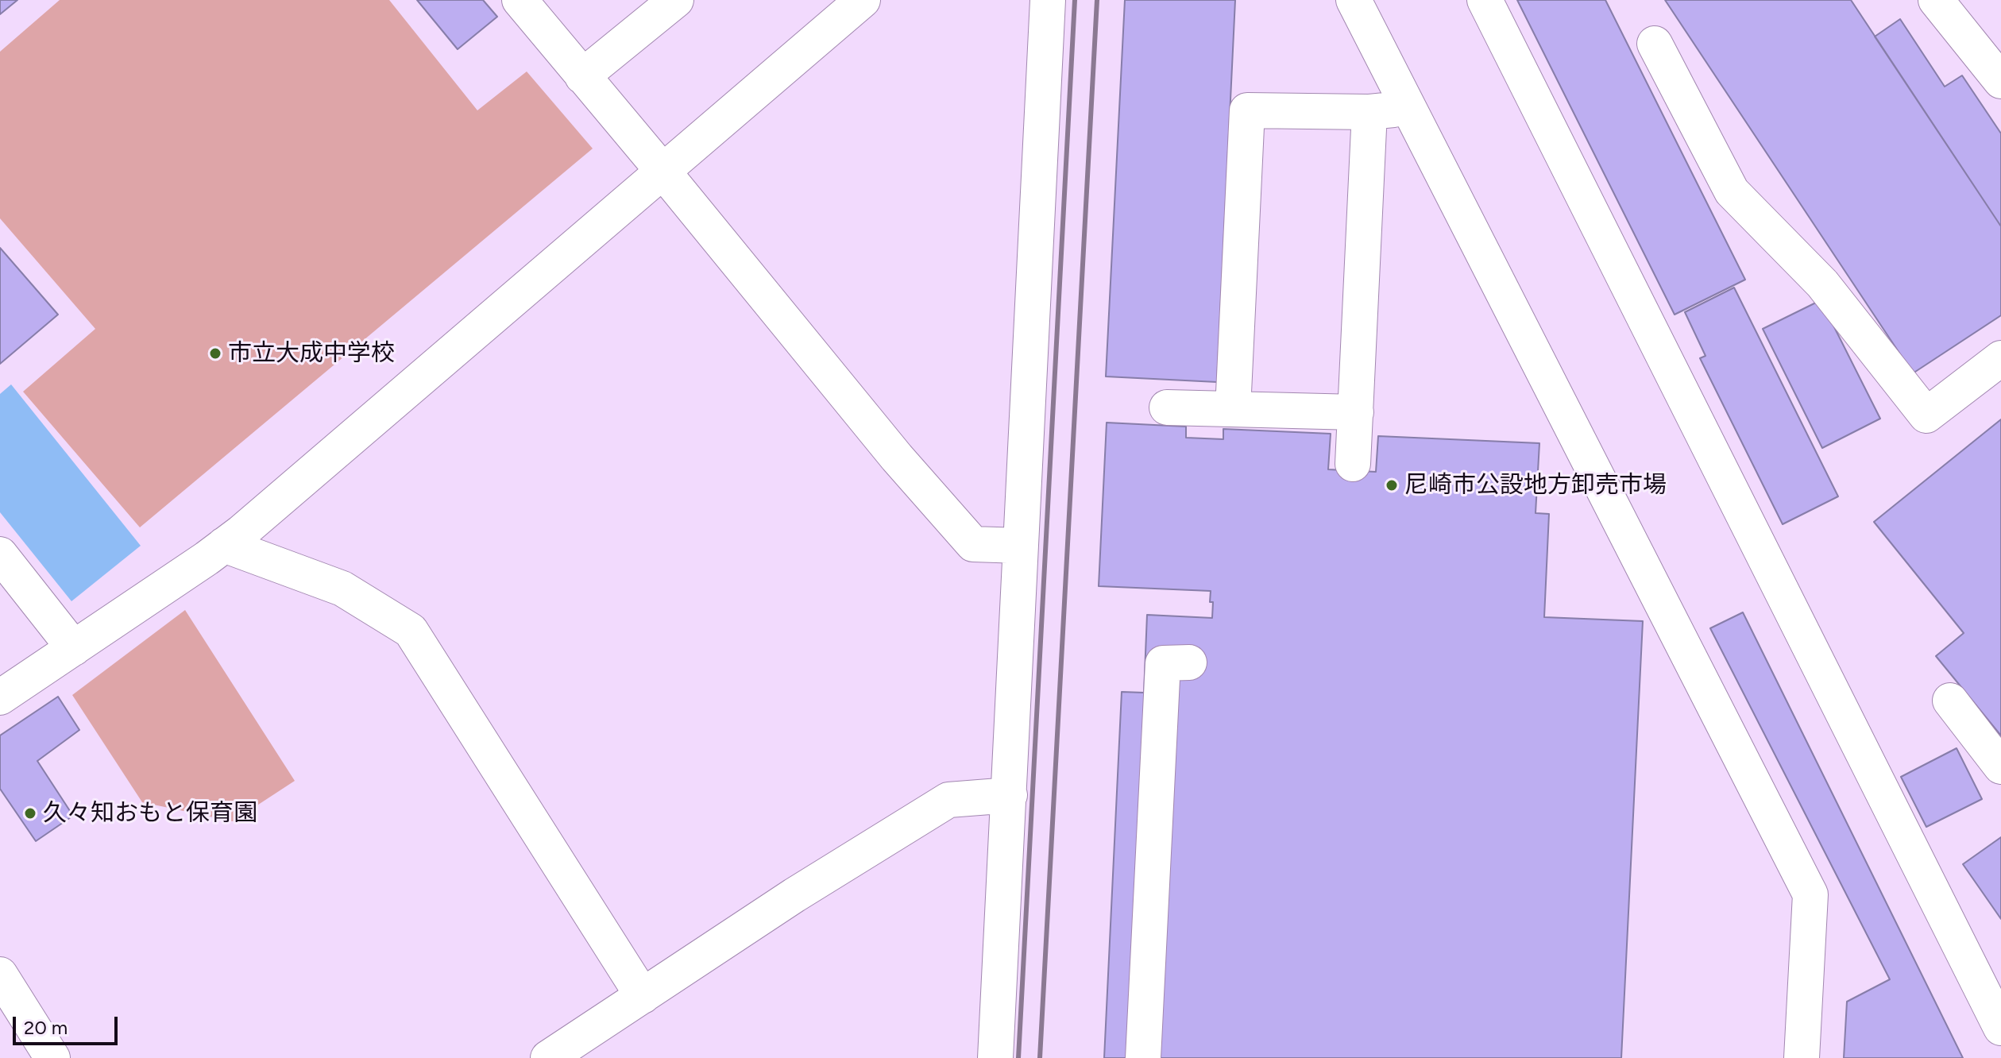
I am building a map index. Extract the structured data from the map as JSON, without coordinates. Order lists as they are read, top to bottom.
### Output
{
  "places": ["市立大成中学校", "尼崎市公設地方卸売市場", "久々知おもと保育園"],
  "scale_bar": "20 m"
}
